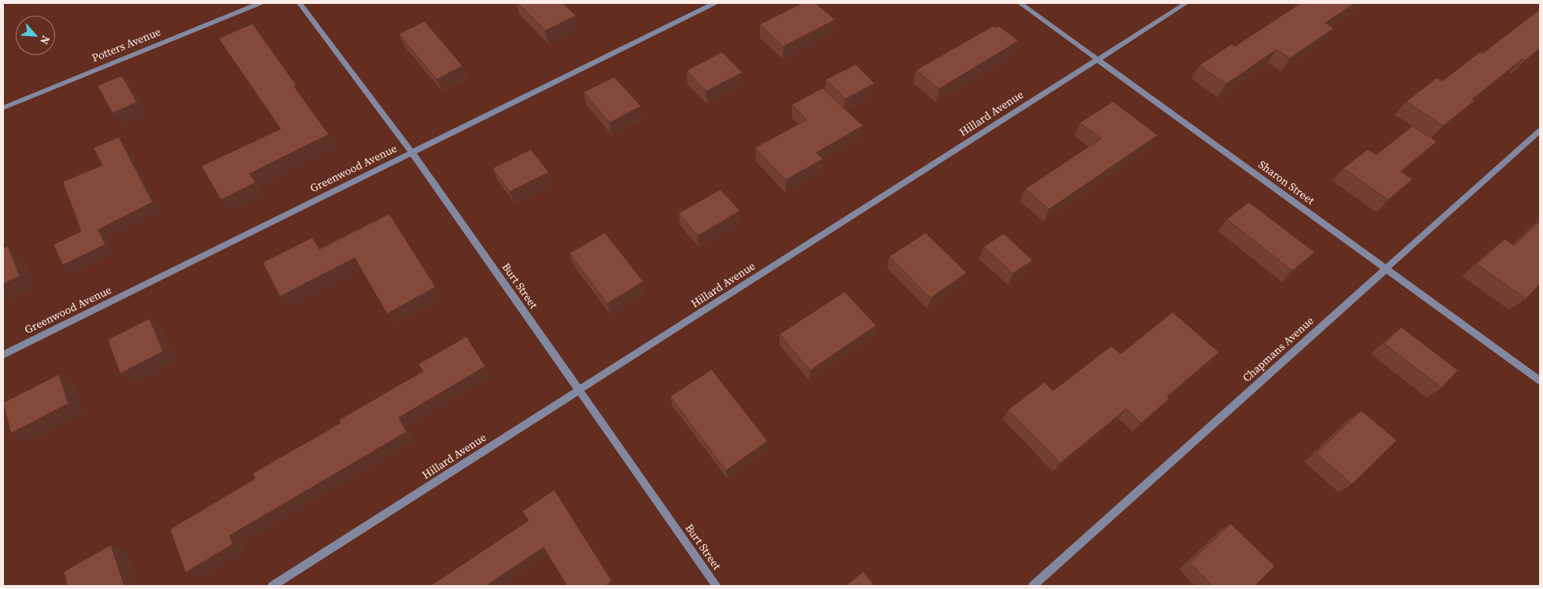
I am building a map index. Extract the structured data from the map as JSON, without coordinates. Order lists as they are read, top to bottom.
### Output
{
  "streets": {
    "street": [
      "Potters Avenue",
      "Hillard Avenue",
      "Greenwood Avenue",
      "Sharon Street",
      "Burt Street",
      "Chapmans Avenue"
    ]
  },
  "crossings": [
    ["Hillard Avenue", "Sharon Street"],
    ["Hillard Avenue", "Burt Street"],
    ["Greenwood Avenue", "Burt Street"],
    ["Sharon Street", "Chapmans Avenue"]
  ],
  "north": "bottom right"
}
